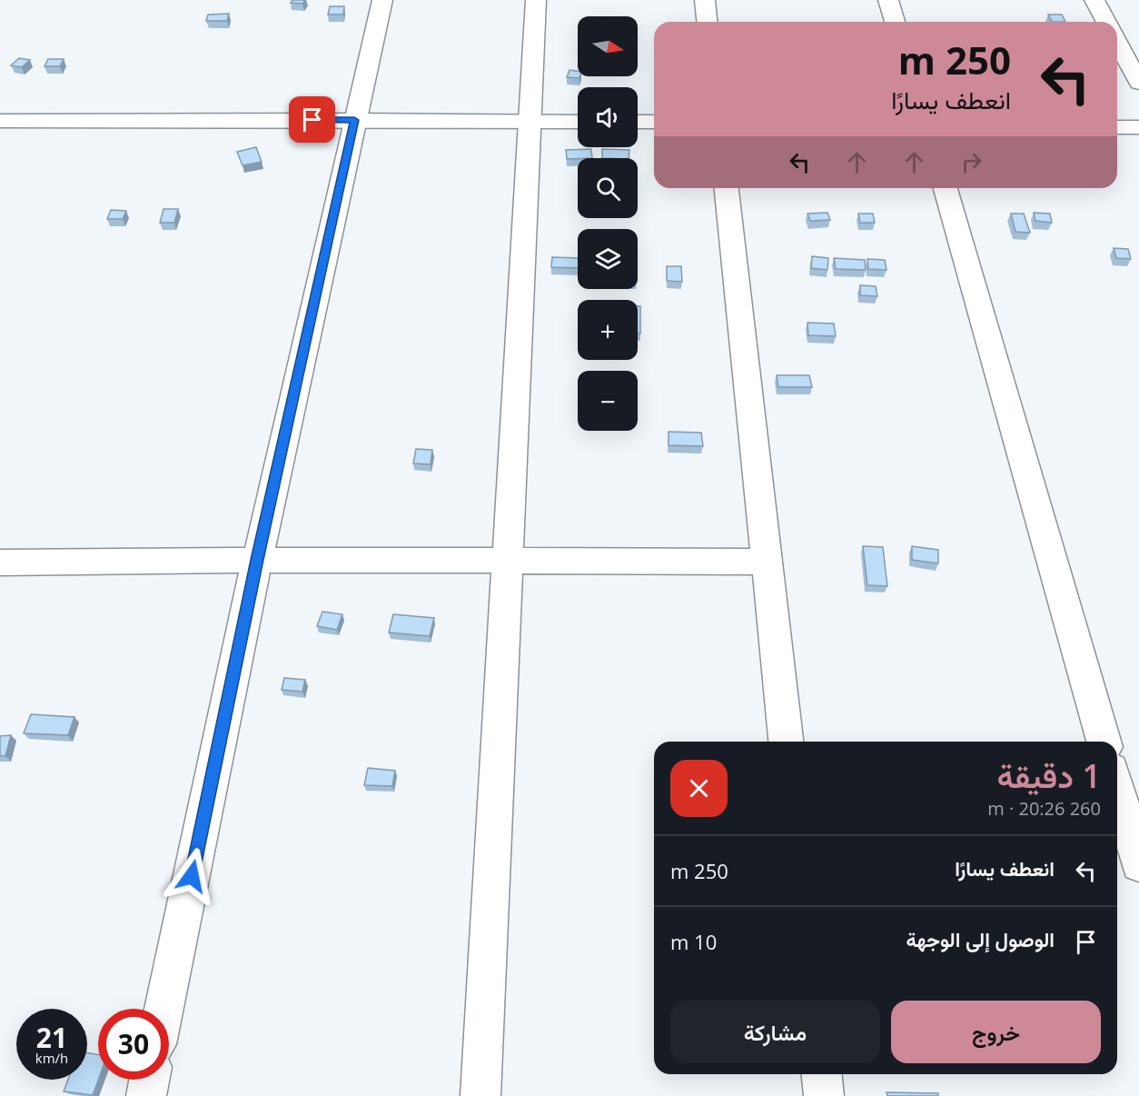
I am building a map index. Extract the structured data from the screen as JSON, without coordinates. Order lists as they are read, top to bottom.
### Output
{
  "north": "right",
  "page": {
    "map_buttons": ["+", "−"],
    "turn": ["250 m", "انعطف يسارًا"],
    "heading": ["1 دقيقة", "260 m · 20:26"],
    "list": [
      {
        "name": "انعطف يسارًا",
        "value": "250 m"
      },
      {
        "name": "الوصول إلى الوجهة",
        "value": "10 m"
      }
    ],
    "buttons": ["خروج", "مشاركة"],
    "speed": "21 km/h",
    "limit": "30"
  }
}
